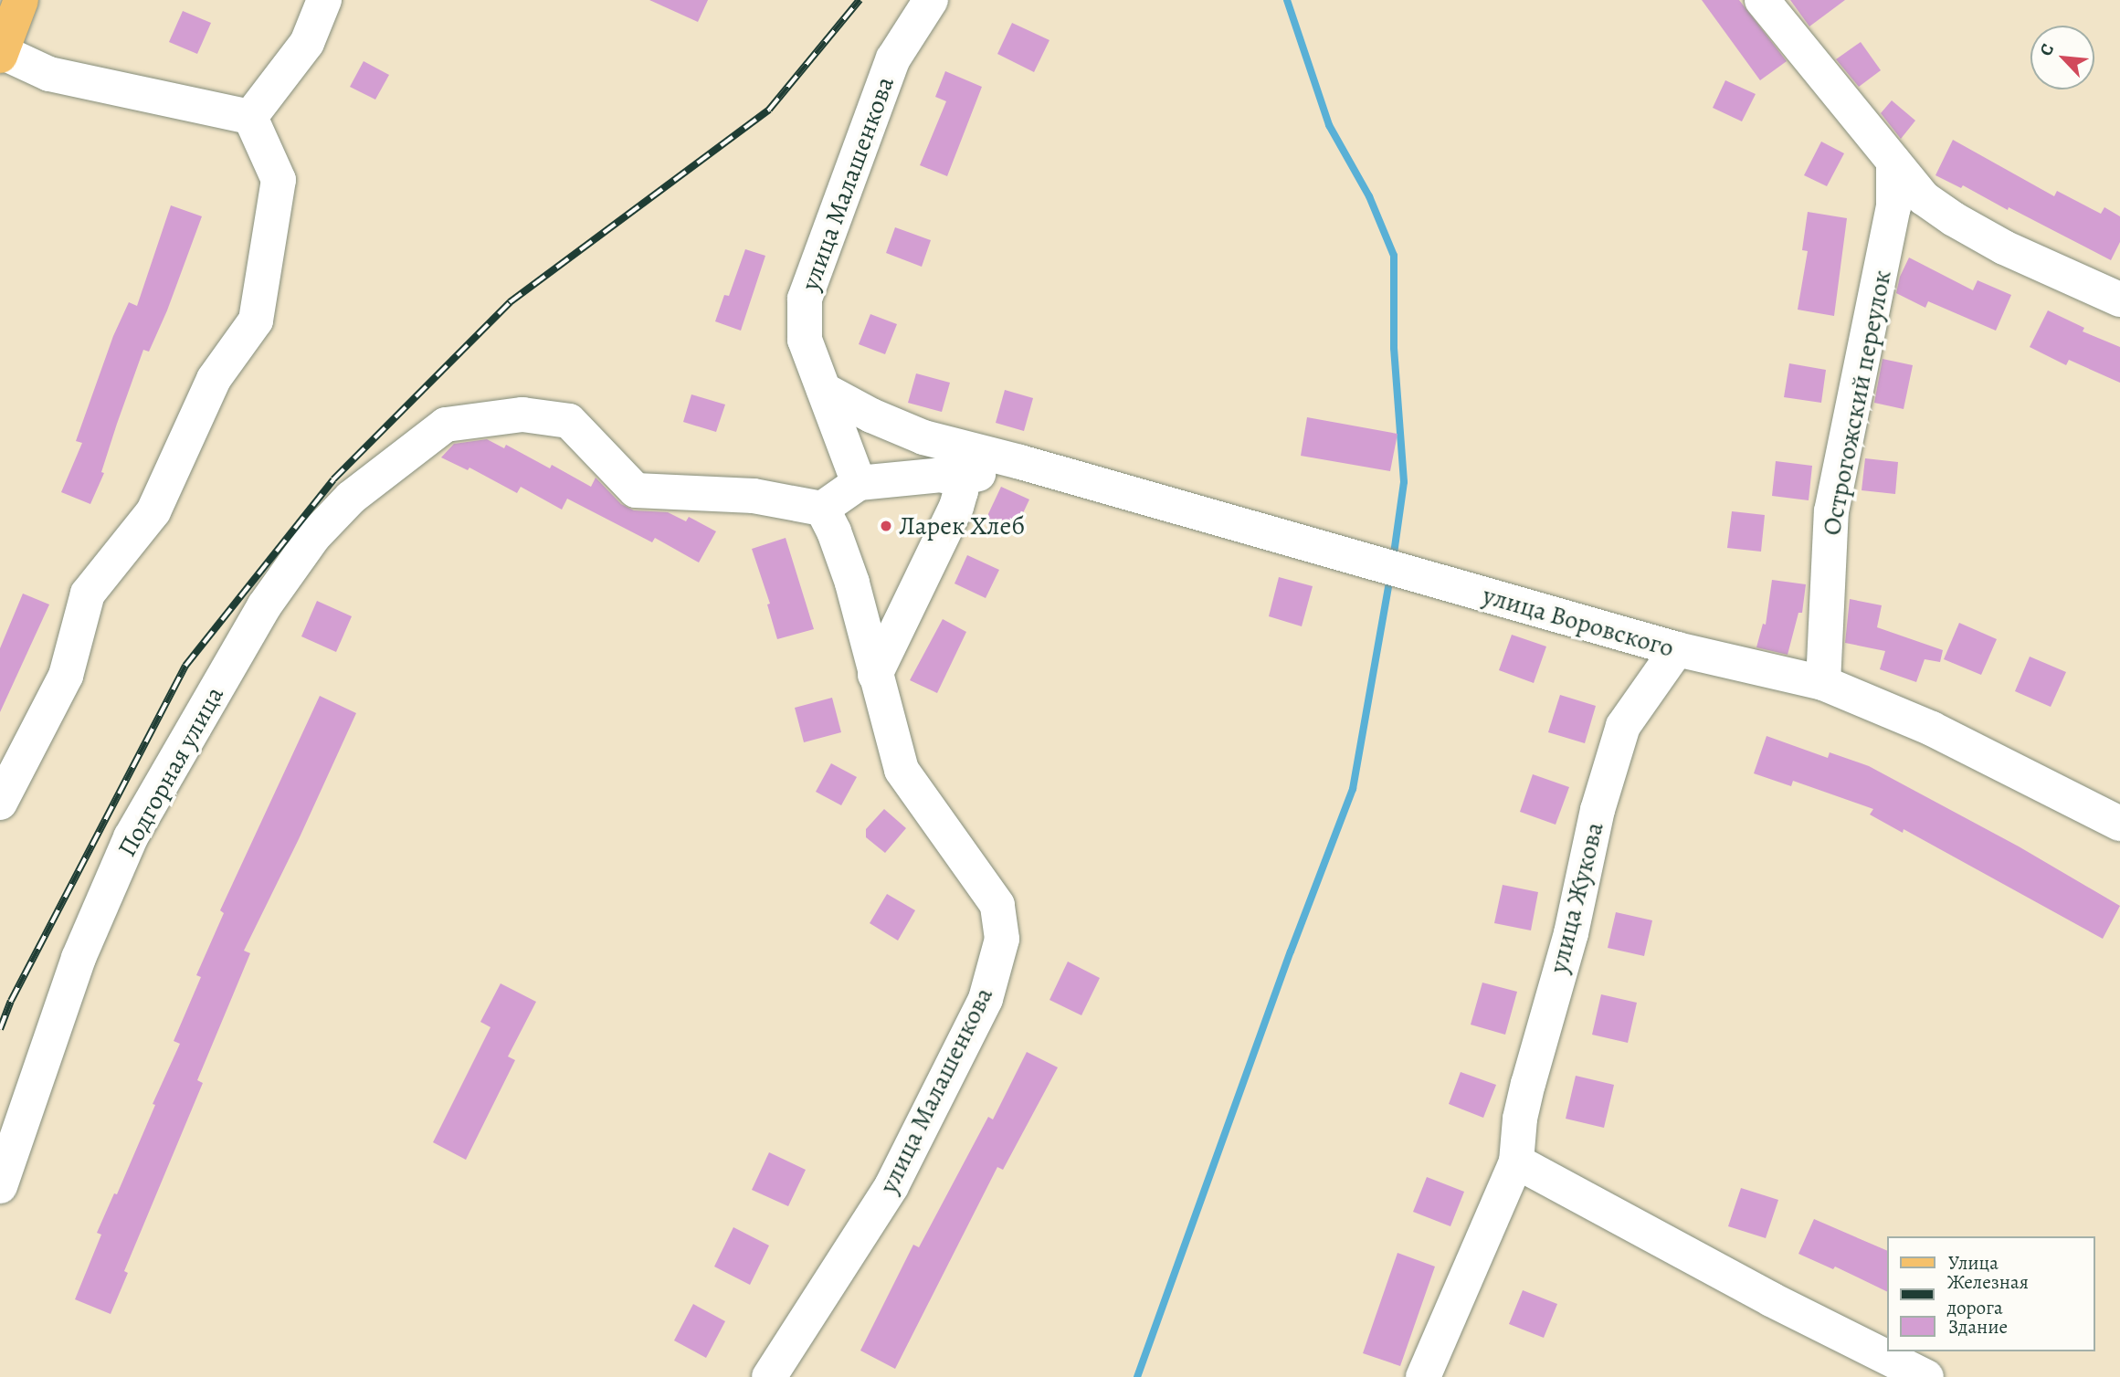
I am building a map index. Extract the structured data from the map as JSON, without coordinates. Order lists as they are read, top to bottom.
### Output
{
  "streets": {
    "street": [
      "улица Малашенкова",
      "Острогожский переулок",
      "улица Воровского",
      "Подгорная улица",
      "улица Жукова"
    ]
  },
  "crossings": [
    ["улица Малашенкова", "улица Воровского"],
    ["улица Малашенкова", "Подгорная улица"],
    ["Острогожский переулок", "улица Воровского"],
    ["улица Воровского", "улица Жукова"]
  ],
  "places": ["Ларек Хлеб"],
  "legend": ["Улица", "Железная дорога", "Здание"],
  "north": "top left"
}
